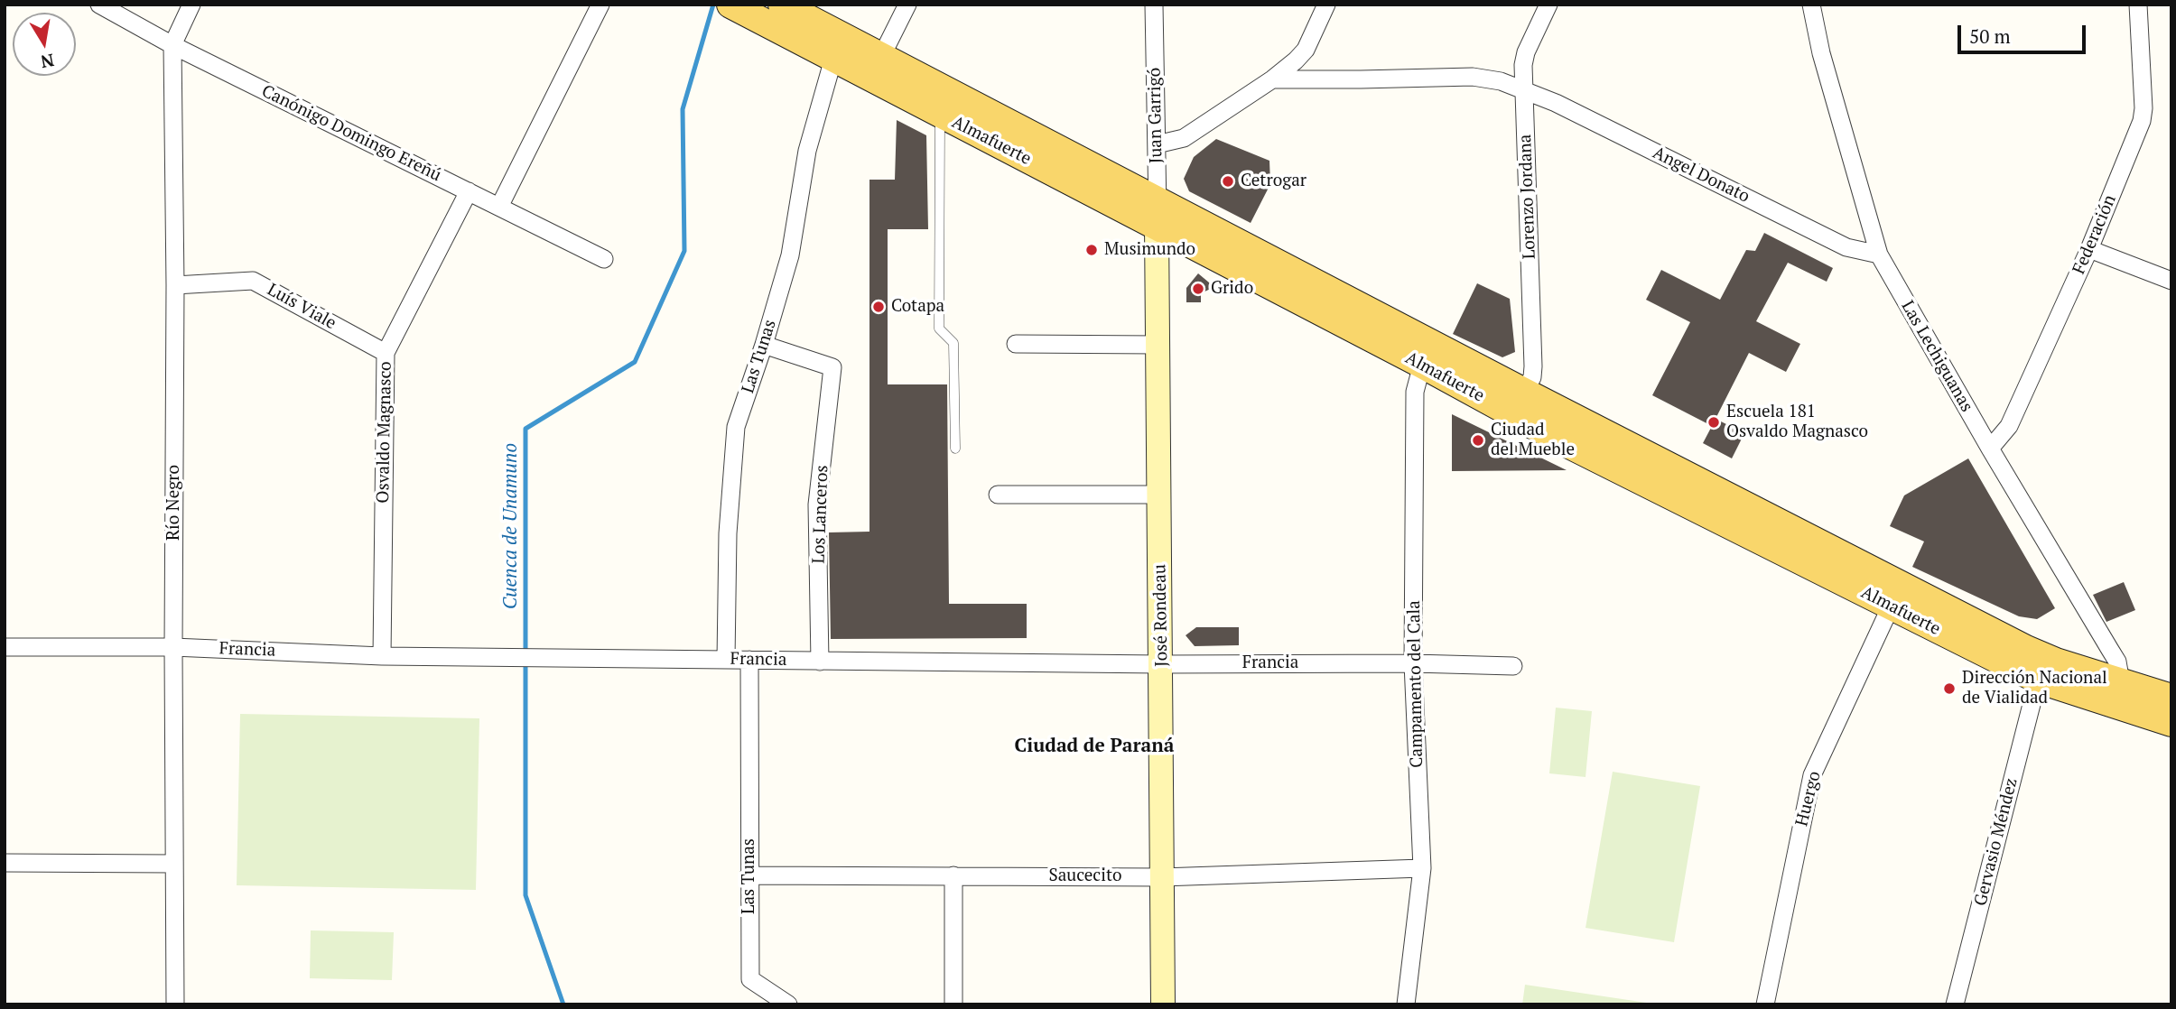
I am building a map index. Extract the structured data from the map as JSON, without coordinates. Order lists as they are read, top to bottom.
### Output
{
  "streets": {
    "main road": ["Almafuerte"],
    "street": [
      "Juan Garrigó",
      "Canónigo Domingo Ereñú",
      "Angel Donato",
      "Lorenzo Jordana",
      "Federación",
      "Luís Viale",
      "Las Tunas",
      "Las Lechiguanas",
      "Osvaldo Magnasco",
      "Río Negro",
      "Los Lanceros",
      "José Rondeau",
      "Francia",
      "Campamento del Cala",
      "Huergo",
      "Gervasio Méndez",
      "Saucecito"
    ]
  },
  "crossings": [
    ["Juan Garrigó", "Almafuerte"],
    ["Juan Garrigó", "José Rondeau"],
    ["Canónigo Domingo Ereñú", "Osvaldo Magnasco"],
    ["Canónigo Domingo Ereñú", "Río Negro"],
    ["Almafuerte", "Lorenzo Jordana"],
    ["Almafuerte", "Las Tunas"],
    ["Almafuerte", "Las Lechiguanas"],
    ["Almafuerte", "José Rondeau"],
    ["Almafuerte", "Campamento del Cala"],
    ["Almafuerte", "Huergo"],
    ["Almafuerte", "Gervasio Méndez"],
    ["Angel Donato", "Lorenzo Jordana"],
    ["Angel Donato", "Las Lechiguanas"],
    ["Federación", "Las Lechiguanas"],
    ["Luís Viale", "Osvaldo Magnasco"],
    ["Luís Viale", "Río Negro"],
    ["Las Tunas", "Los Lanceros"],
    ["Las Tunas", "Francia"],
    ["Las Tunas", "Saucecito"],
    ["Osvaldo Magnasco", "Francia"],
    ["Río Negro", "Francia"],
    ["Los Lanceros", "Francia"],
    ["José Rondeau", "Francia"],
    ["José Rondeau", "Saucecito"],
    ["Francia", "Campamento del Cala"],
    ["Campamento del Cala", "Saucecito"]
  ],
  "districts": ["Ciudad de Paraná"],
  "water": ["Cuenca de Unamuno"],
  "places": [
    "Cetrogar",
    "Musimundo",
    "Grido",
    "Cotapa",
    "Escuela 181 Osvaldo Magnasco",
    "Ciudad del Mueble",
    "Dirección Nacional de Vialidad"
  ],
  "scale_bar": "50 m",
  "north": "bottom"
}
